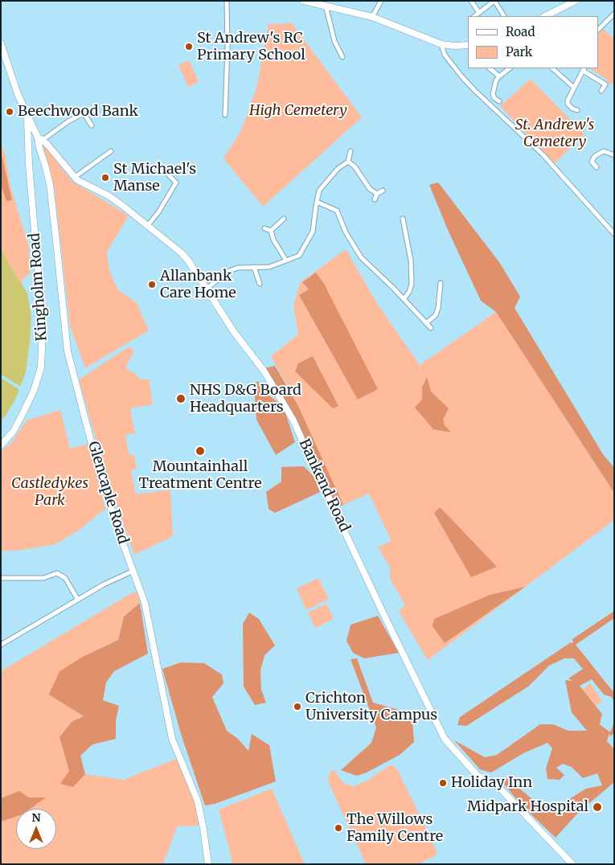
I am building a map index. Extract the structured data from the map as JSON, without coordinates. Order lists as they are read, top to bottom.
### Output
{
  "streets": {
    "main road": ["Kingholm Road", "Bankend Road", "Glencaple Road"]
  },
  "crossings": [
    ["Kingholm Road", "Glencaple Road"],
    ["Bankend Road", "Glencaple Road"]
  ],
  "parks": ["High Cemetery", "St. Andrew's Cemetery", "Castledykes Park"],
  "places": [
    "St Andrew's RC Primary School",
    "Beechwood Bank",
    "St Michael's Manse",
    "Allanbank Care Home",
    "NHS D&G Board Headquarters",
    "Mountainhall Treatment Centre",
    "Crichton University Campus",
    "Holiday Inn",
    "Midpark Hospital",
    "The Willows Family Centre"
  ],
  "legend": ["Road", "Park"],
  "north": "top"
}
